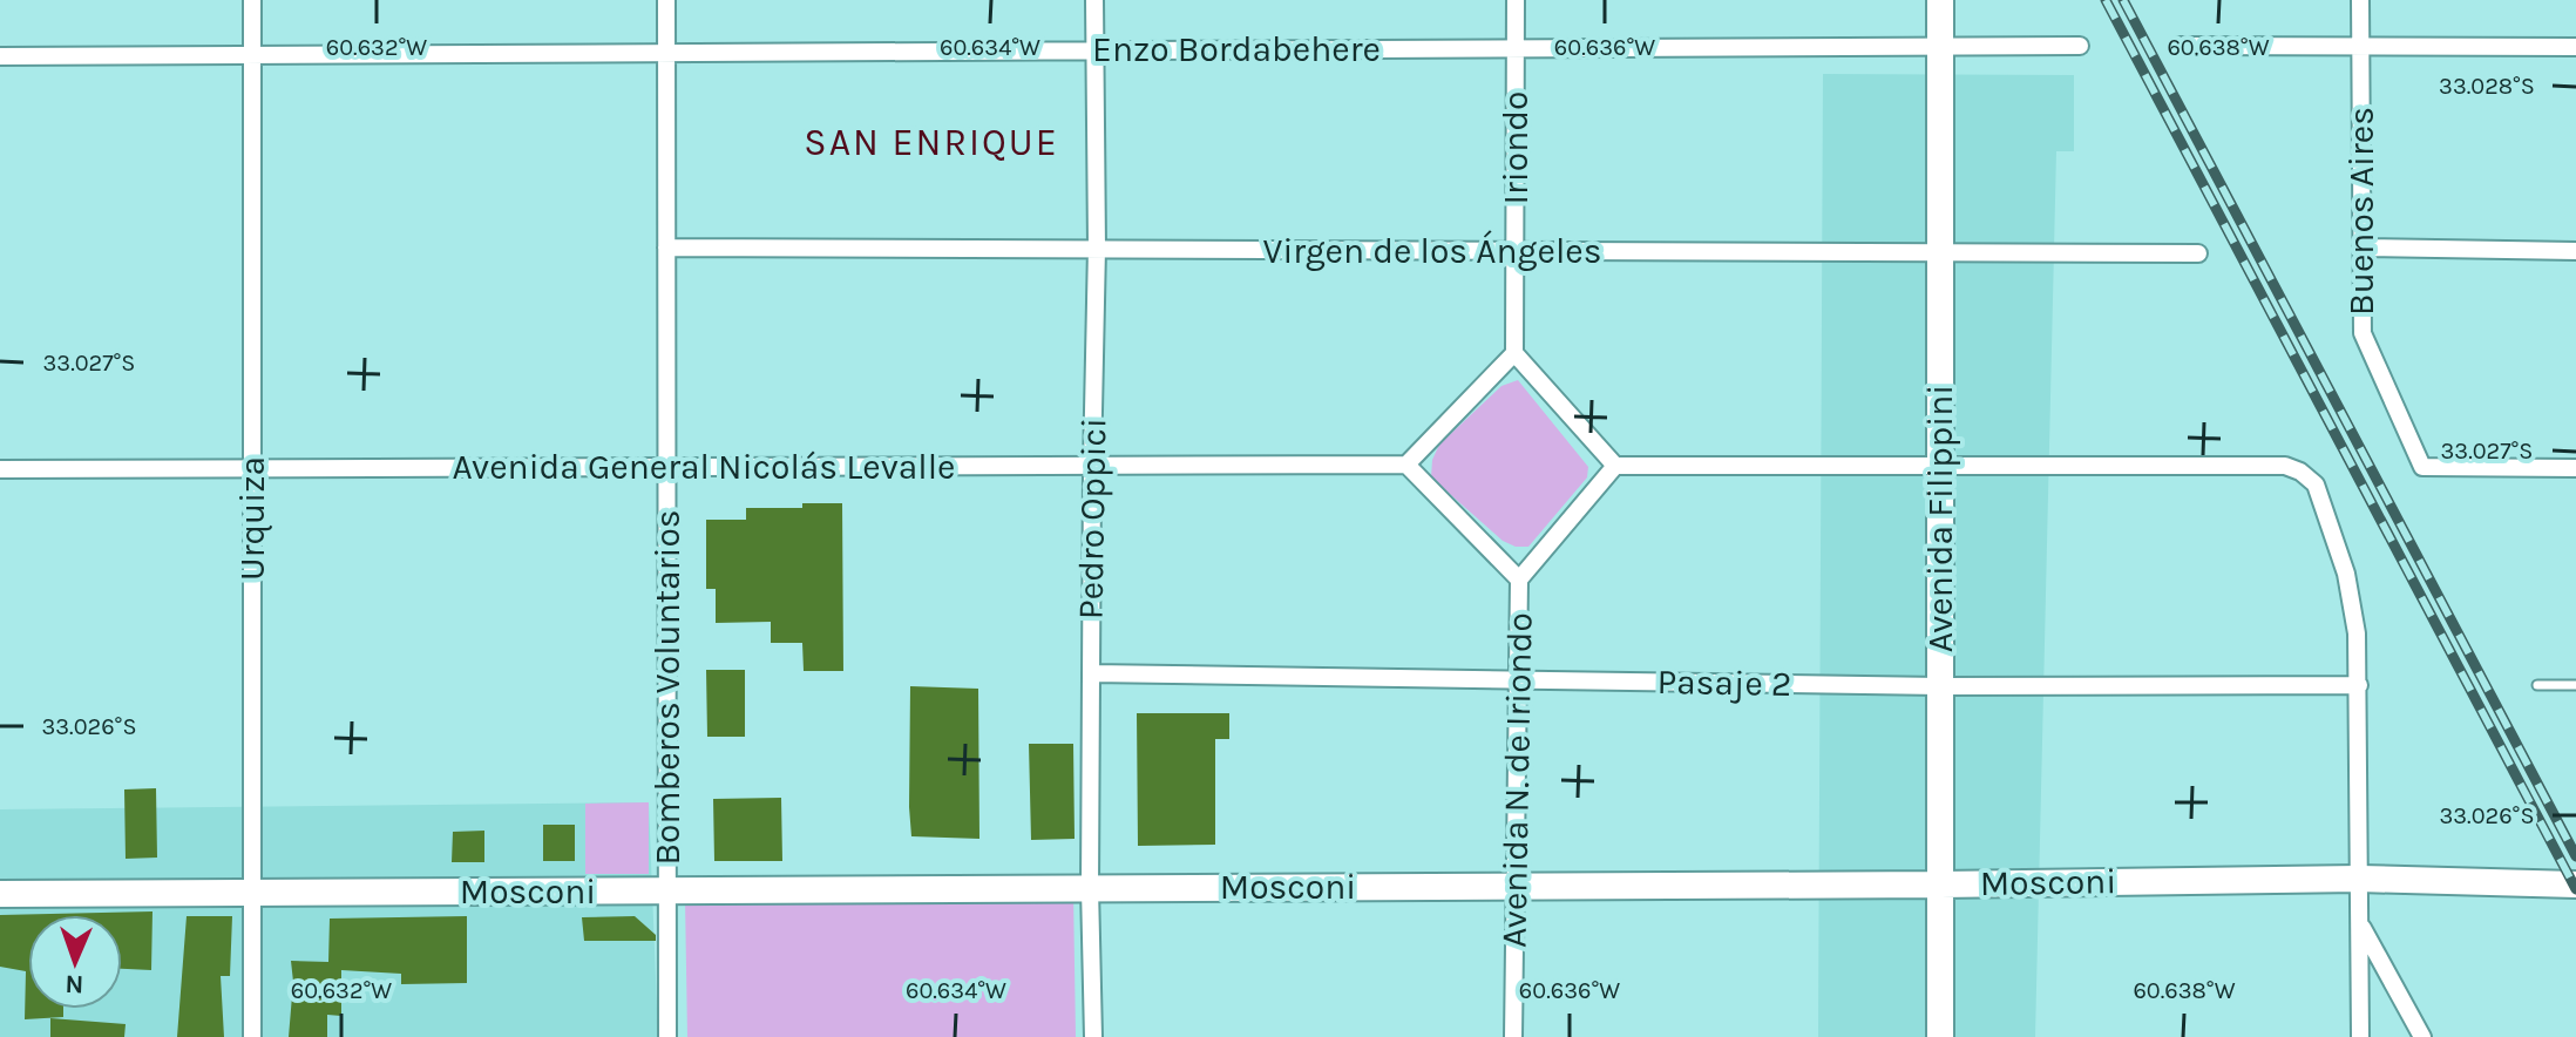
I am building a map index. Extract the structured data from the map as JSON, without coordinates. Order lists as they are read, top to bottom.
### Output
{
  "streets": {
    "street": [
      "Enzo Bordabehere",
      "Iriondo",
      "Buenos Aires",
      "Virgen de los Ángeles",
      "Avenida General Nicolás Levalle",
      "Urquiza",
      "Pedro Oppici",
      "Avenida Filippini",
      "Pasaje 2",
      "Bomberos Voluntarios",
      "Avenida N. de Iriondo",
      "Mosconi"
    ]
  },
  "crossings": [
    ["Enzo Bordabehere", "Iriondo"],
    ["Enzo Bordabehere", "Urquiza"],
    ["Enzo Bordabehere", "Pedro Oppici"],
    ["Enzo Bordabehere", "Avenida Filippini"],
    ["Enzo Bordabehere", "Bomberos Voluntarios"],
    ["Iriondo", "Virgen de los Ángeles"],
    ["Virgen de los Ángeles", "Pedro Oppici"],
    ["Virgen de los Ángeles", "Avenida Filippini"],
    ["Virgen de los Ángeles", "Bomberos Voluntarios"],
    ["Avenida General Nicolás Levalle", "Urquiza"],
    ["Avenida General Nicolás Levalle", "Pedro Oppici"],
    ["Avenida General Nicolás Levalle", "Bomberos Voluntarios"],
    ["Urquiza", "Mosconi"],
    ["Pedro Oppici", "Pasaje 2"],
    ["Pedro Oppici", "Mosconi"],
    ["Avenida Filippini", "Pasaje 2"],
    ["Avenida Filippini", "Mosconi"],
    ["Pasaje 2", "Avenida N. de Iriondo"],
    ["Bomberos Voluntarios", "Mosconi"],
    ["Avenida N. de Iriondo", "Mosconi"]
  ],
  "districts": ["SAN ENRIQUE"],
  "north": "bottom",
  "coordinates": [
    "60.632°W",
    "60.634°W",
    "60.636°W",
    "60.638°W",
    "33.028°S",
    "33.027°S",
    "33.026°S"
  ]
}
